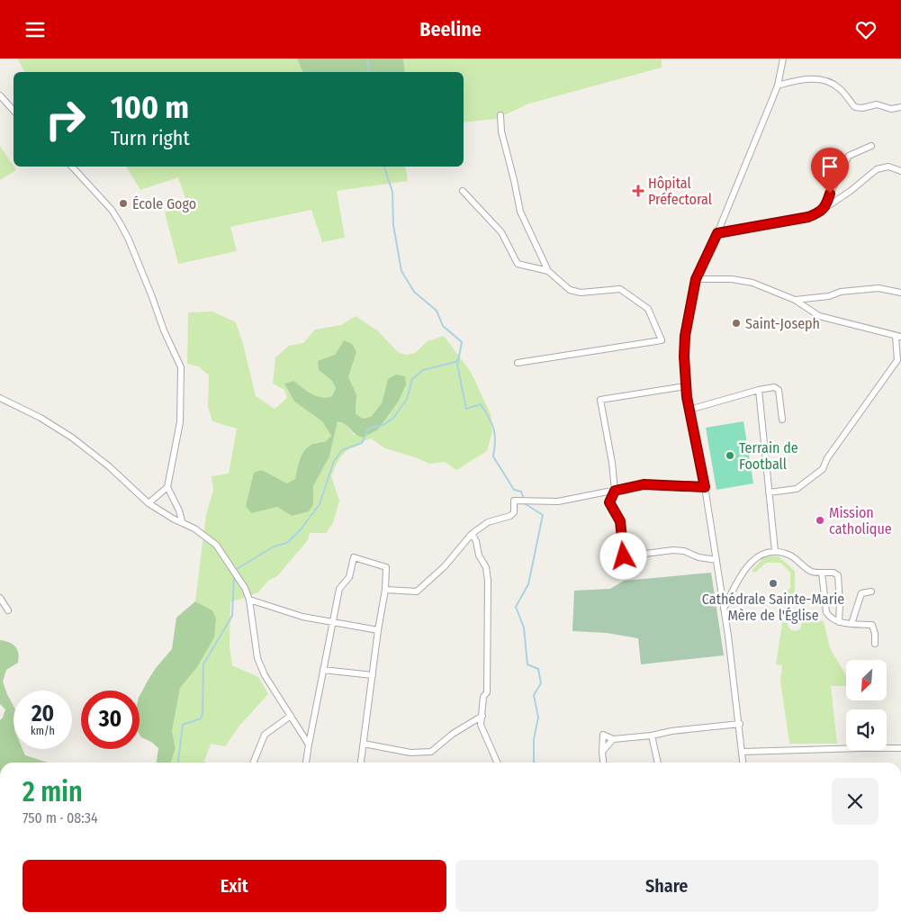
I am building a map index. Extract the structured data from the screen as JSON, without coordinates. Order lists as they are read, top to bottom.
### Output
{
  "places": {
    "health": ["Hôpital Préfectoral"],
    "other": [
      "École Gogo",
      "Saint-Joseph",
      "Terrain de Football",
      "Mission catholique",
      "Cathédrale Sainte-Marie Mère de l'Église"
    ]
  },
  "north": "bottom left",
  "page": {
    "header": "Beeline",
    "turn": ["100 m", "Turn right"],
    "speed": "20 km/h",
    "limit": "30",
    "heading": ["2 min", "750 m · 08:34"],
    "buttons": ["Exit", "Share"]
  }
}
